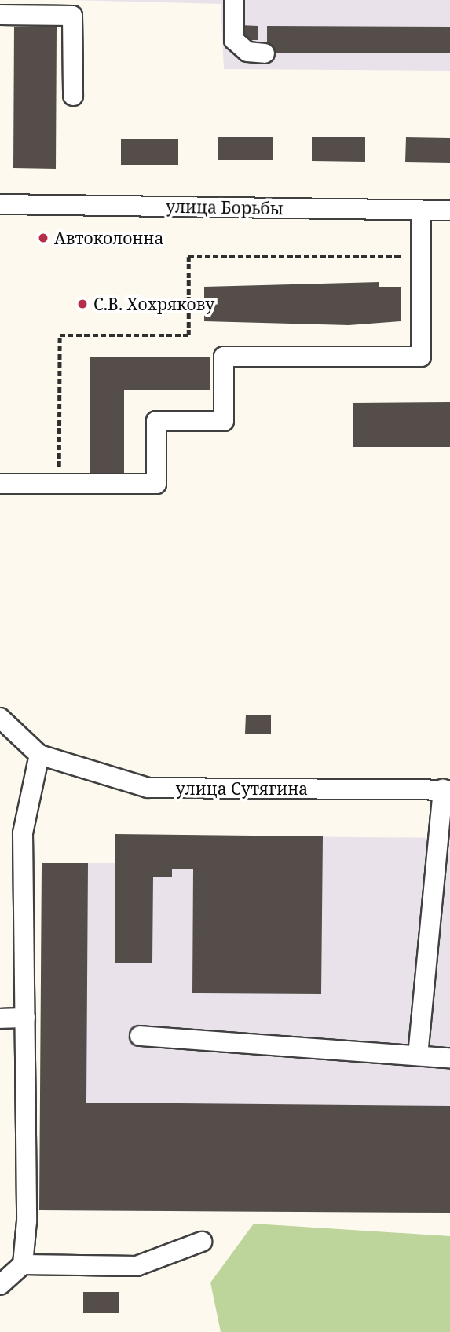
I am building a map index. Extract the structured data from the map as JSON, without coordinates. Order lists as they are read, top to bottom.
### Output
{
  "streets": {
    "street": ["улица Борьбы", "улица Сутягина"]
  },
  "places": ["Автоколонна", "С.В. Хохрякову"]
}
